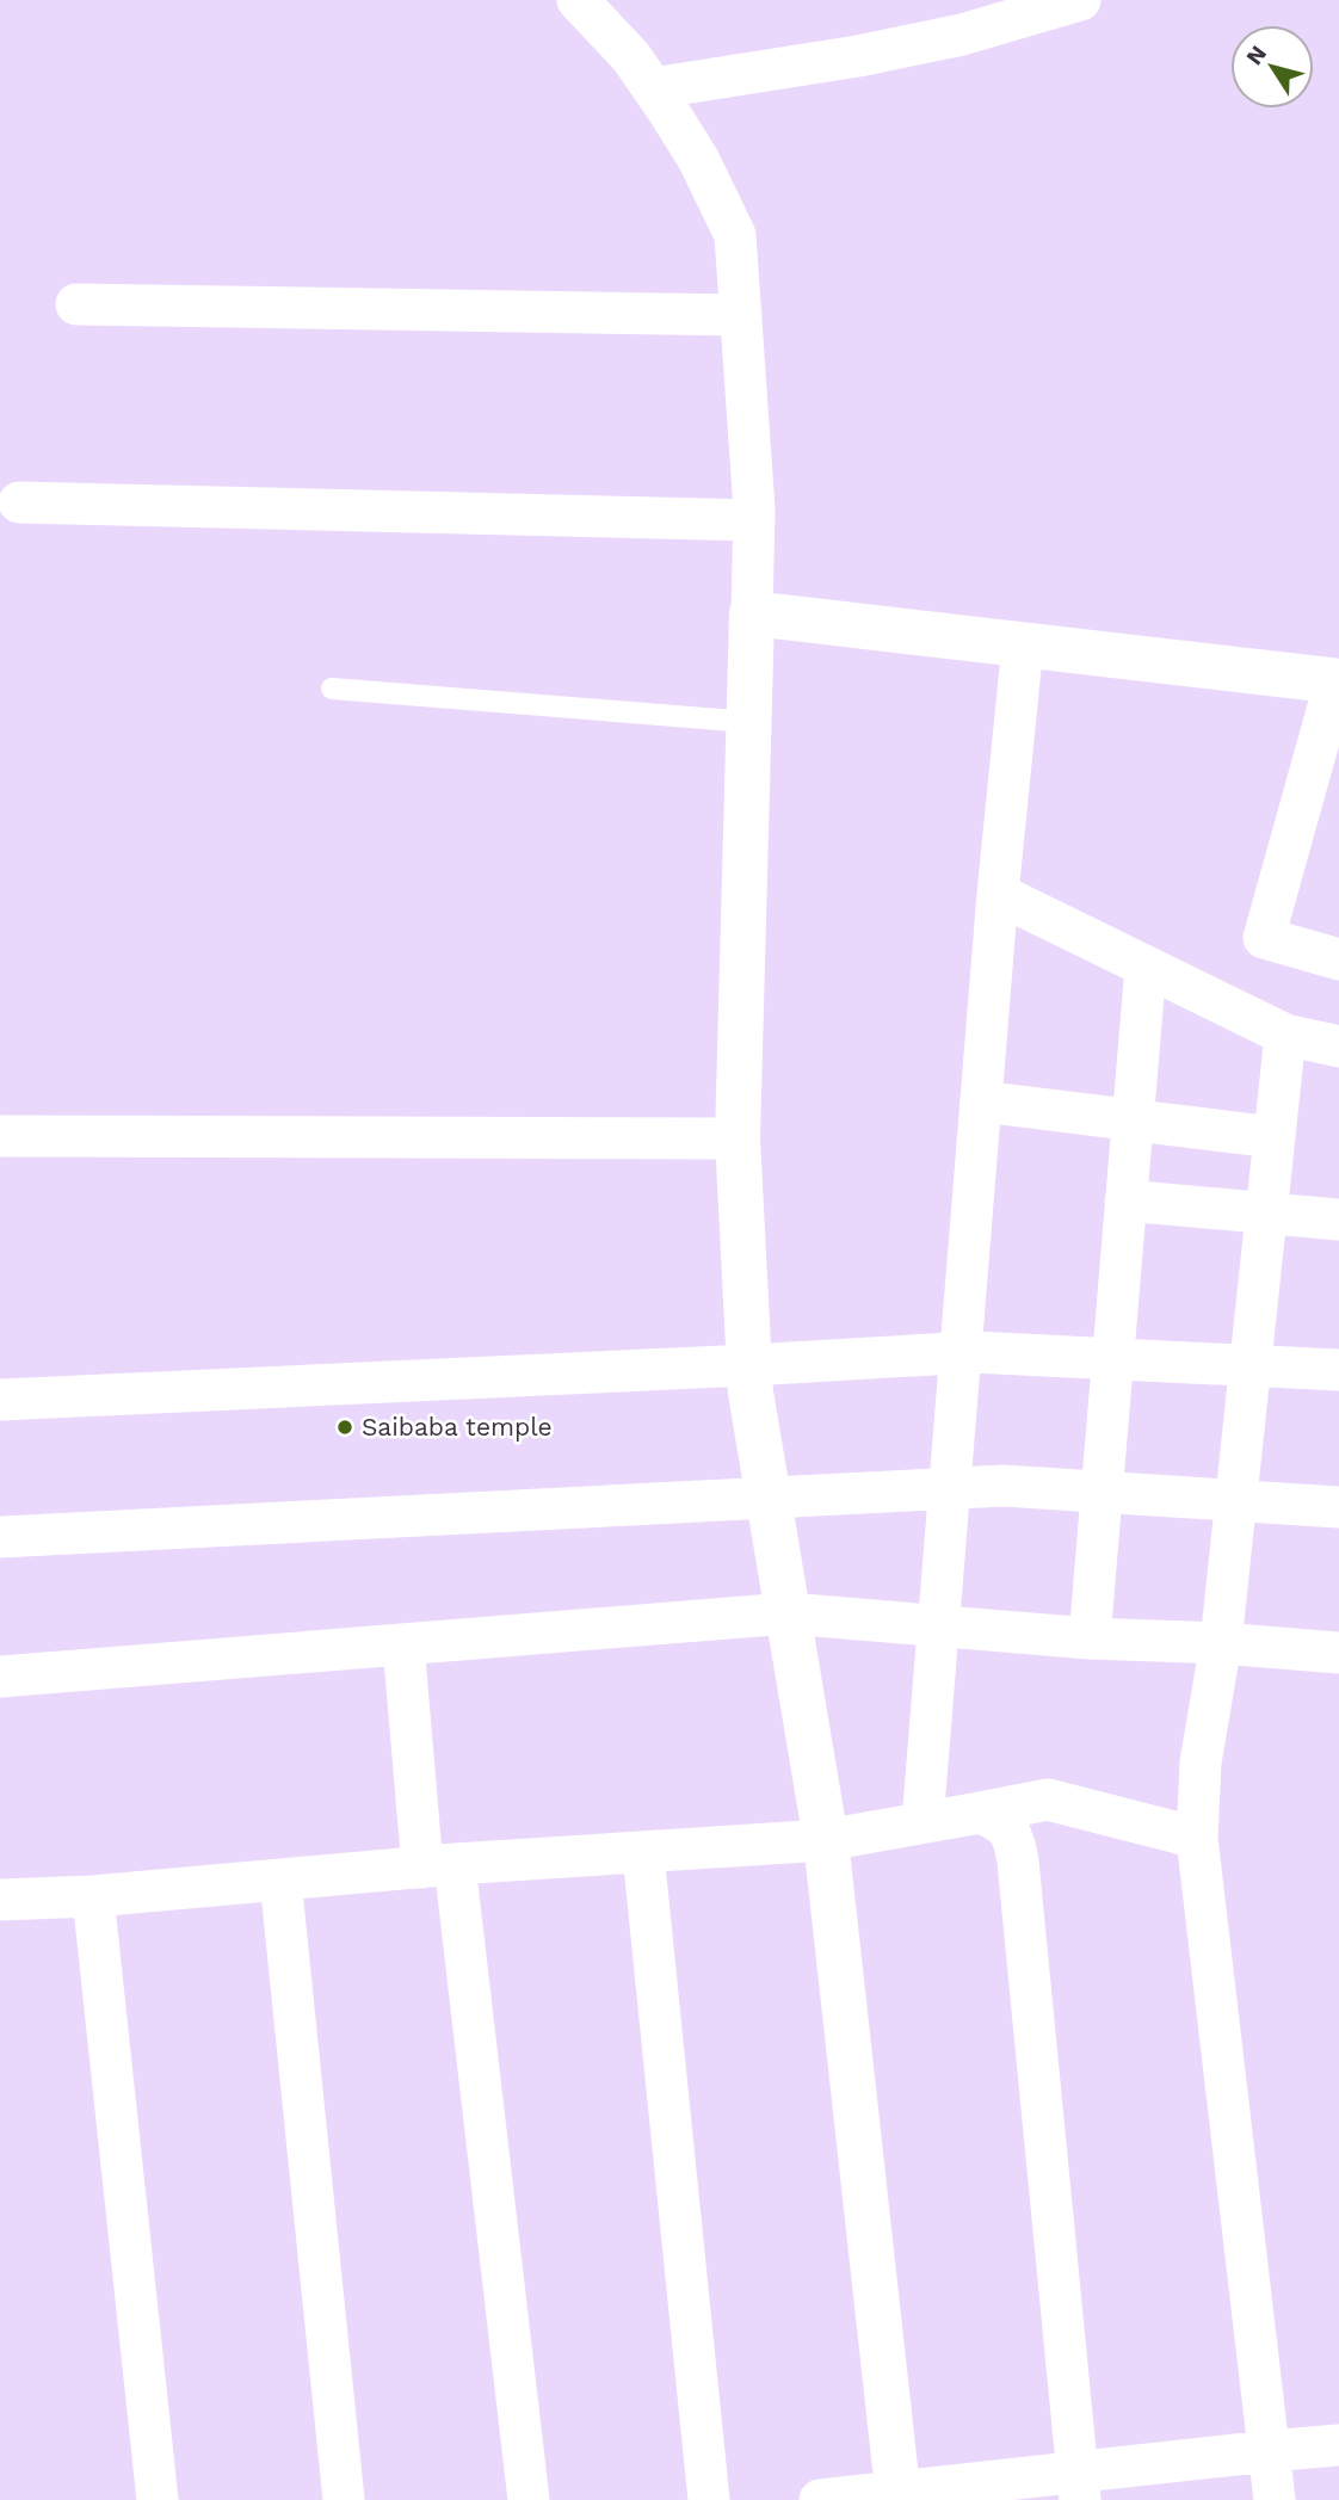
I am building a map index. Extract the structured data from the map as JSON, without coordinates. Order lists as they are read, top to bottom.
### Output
{
  "places": ["Saibaba temple"],
  "north": "top left"
}
